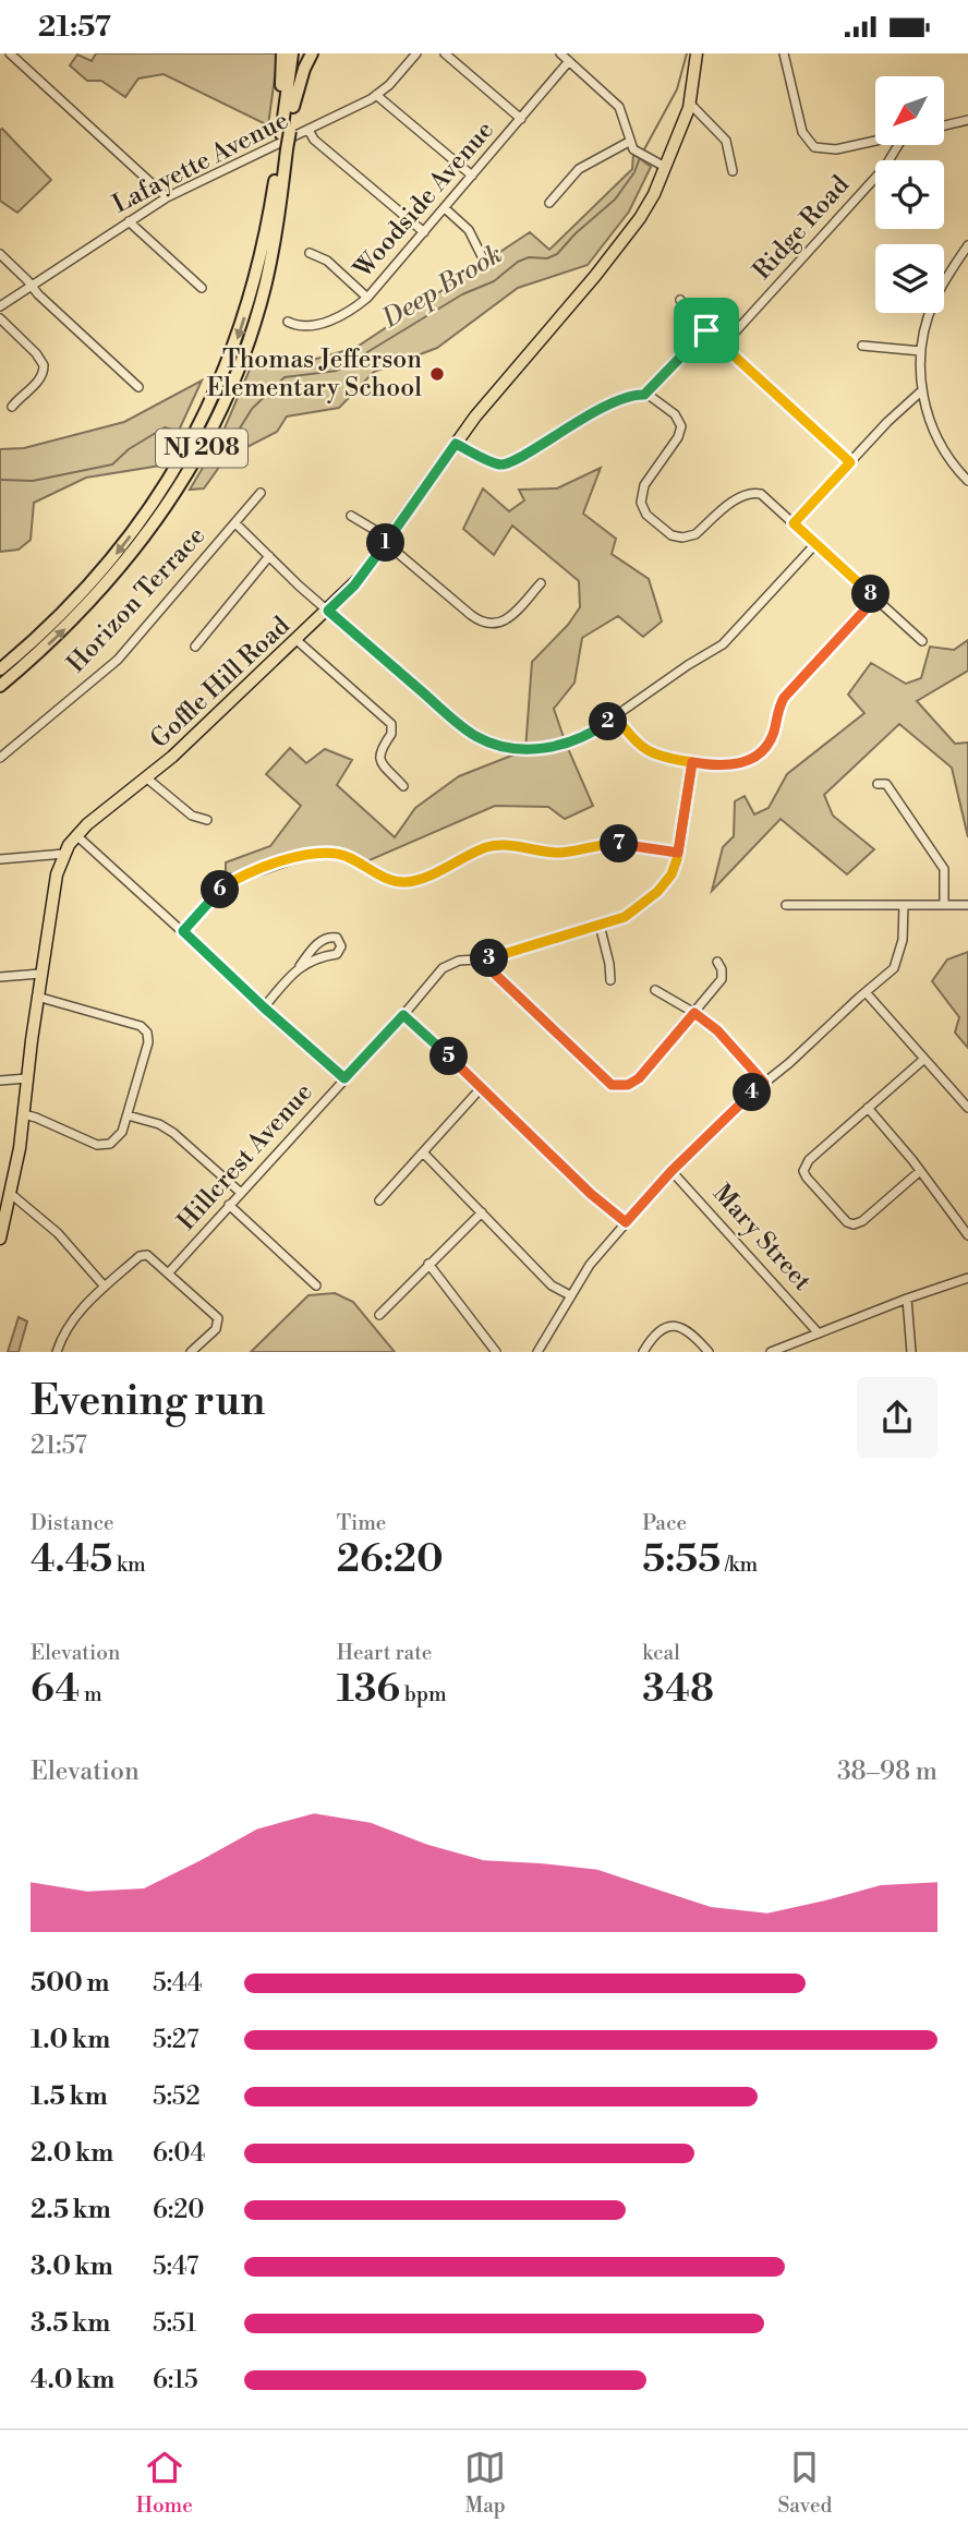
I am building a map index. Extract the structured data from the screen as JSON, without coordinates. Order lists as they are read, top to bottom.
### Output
{
  "streets": {
    "highway": ["NJ 208"],
    "main road": ["Goffle Hill Road"],
    "street": [
      "Lafayette Avenue",
      "Woodside Avenue",
      "Ridge Road",
      "Horizon Terrace",
      "Hillcrest Avenue",
      "Mary Street"
    ]
  },
  "water": ["Deep Brook"],
  "places": ["Thomas Jefferson Elementary School"],
  "north": "bottom left",
  "page": {
    "status": "21:57",
    "pins": [
      "1",
      "8",
      "2",
      "7",
      "6",
      "3",
      "5",
      "4"
    ],
    "heading": ["Evening run", "21:57"],
    "stats": [
      ["Distance", "4.45 km"],
      ["Time", "26:20"],
      ["Pace", "5:55 /km"],
      ["Elevation", "64 m"],
      ["Heart rate", "136 bpm"],
      ["kcal", "348"]
    ],
    "chart": ["Elevation", "38–98 m"],
    "list": [
      {
        "name": "500 m",
        "note": "5:44"
      },
      {
        "name": "1.0 km",
        "note": "5:27"
      },
      {
        "name": "1.5 km",
        "note": "5:52"
      },
      {
        "name": "2.0 km",
        "note": "6:04"
      },
      {
        "name": "2.5 km",
        "note": "6:20"
      },
      {
        "name": "3.0 km",
        "note": "5:47"
      },
      {
        "name": "3.5 km",
        "note": "5:51"
      },
      {
        "name": "4.0 km",
        "note": "6:15"
      }
    ],
    "tabs": ["Home", "Map", "Saved"]
  }
}
